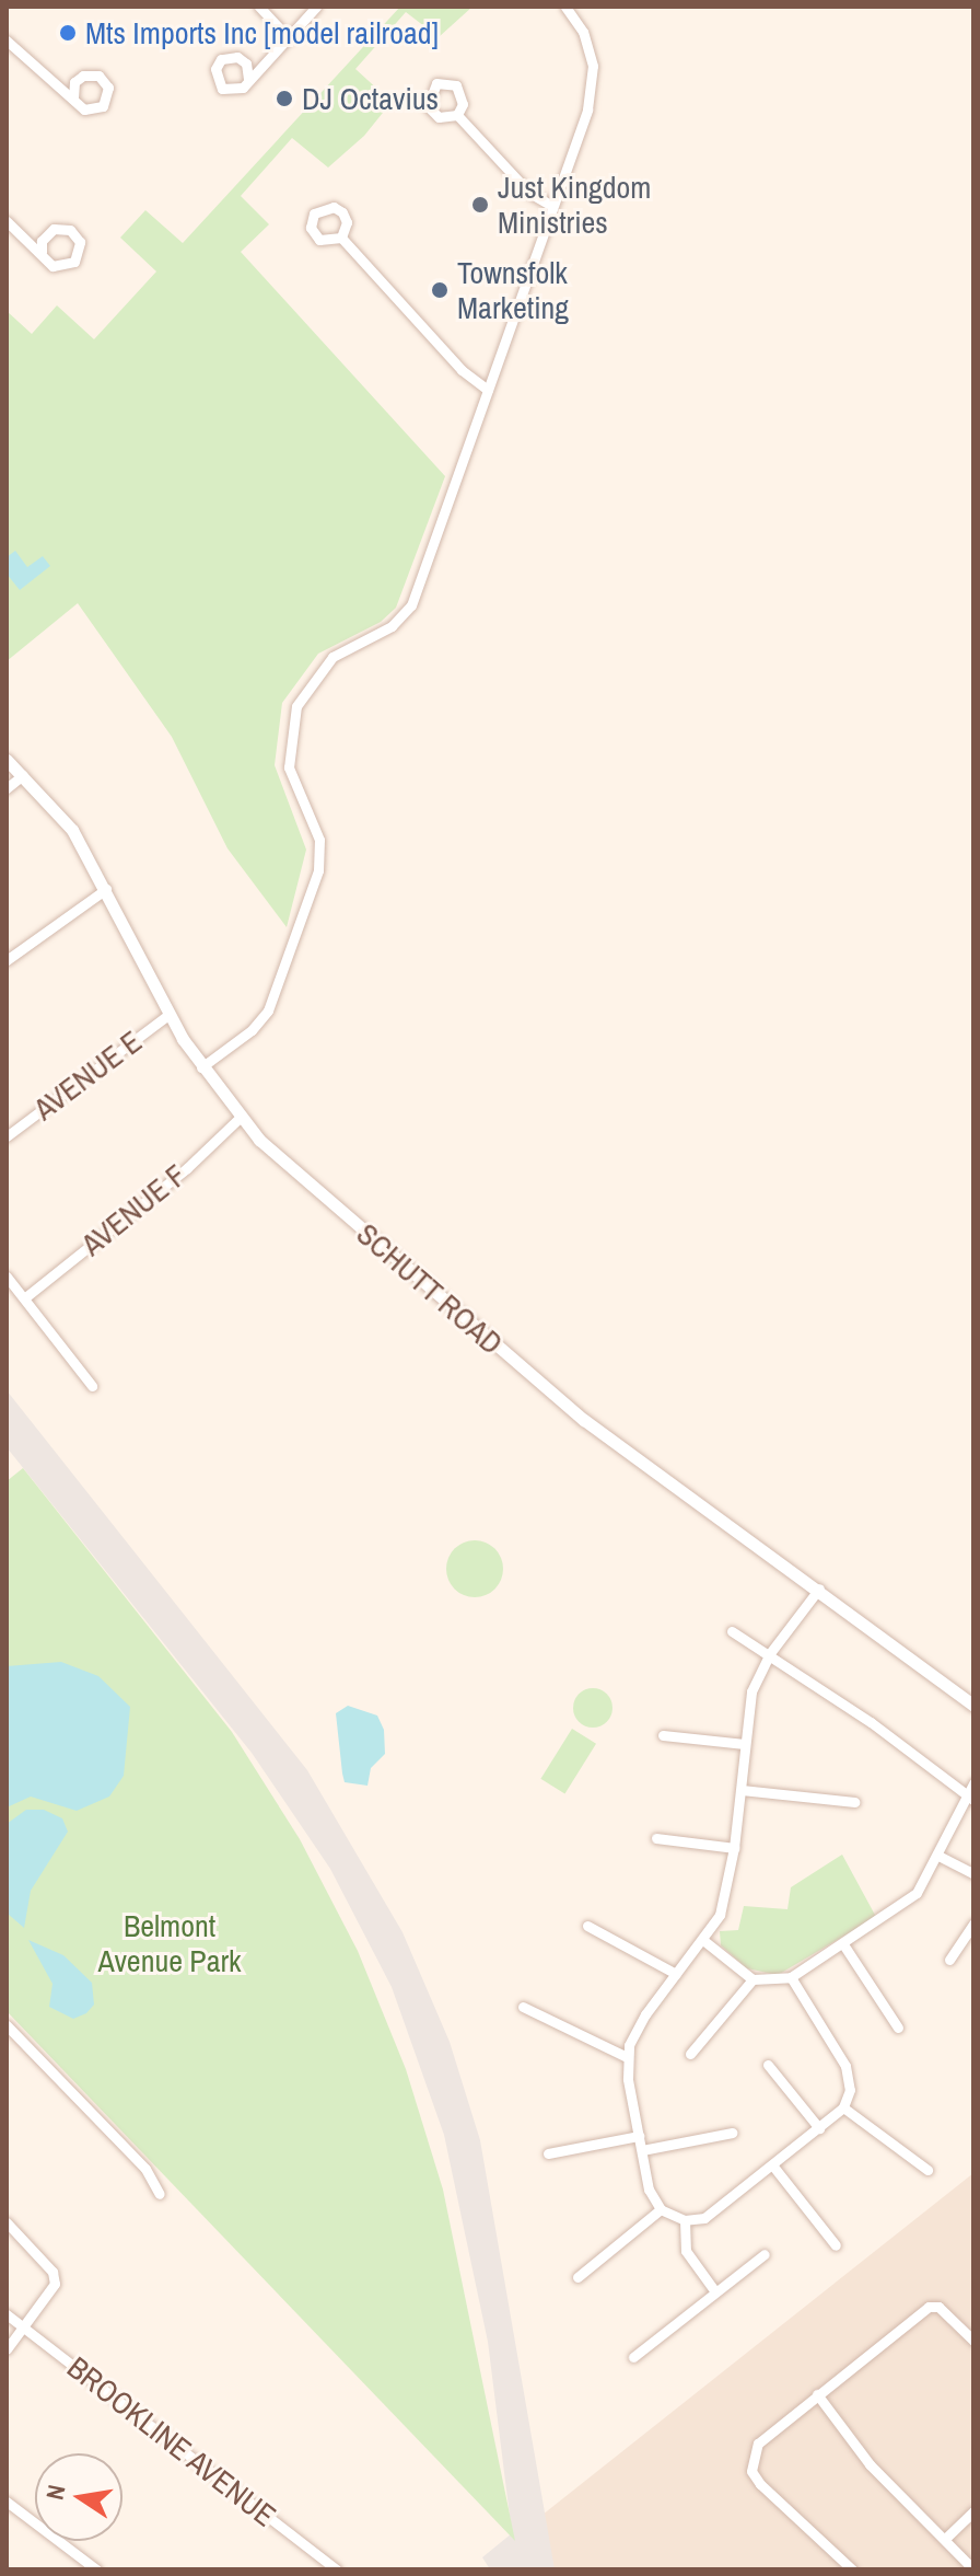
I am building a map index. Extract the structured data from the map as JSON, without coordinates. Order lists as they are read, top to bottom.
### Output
{
  "streets": {
    "street": [
      "AVENUE E",
      "AVENUE F",
      "SCHUTT ROAD",
      "BROOKLINE AVENUE"
    ]
  },
  "crossings": [
    ["AVENUE E", "SCHUTT ROAD"],
    ["AVENUE F", "SCHUTT ROAD"]
  ],
  "parks": ["Belmont Avenue Park"],
  "places": [
    "Mts Imports Inc [model railroad]",
    "DJ Octavius",
    "Just Kingdom Ministries",
    "Townsfolk Marketing"
  ],
  "north": "left"
}
